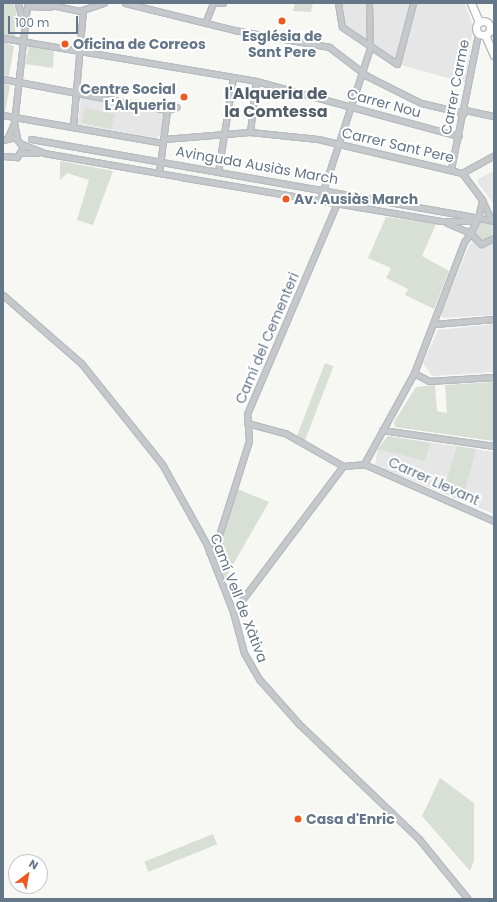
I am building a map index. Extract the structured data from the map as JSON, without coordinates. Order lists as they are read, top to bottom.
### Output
{
  "streets": {
    "street": [
      "Carrer Carme",
      "Carrer Nou",
      "Carrer Sant Pere",
      "Avinguda Ausiàs March",
      "Camí del Cementeri",
      "Carrer Llevant",
      "Camí Vell de Xàtiva"
    ]
  },
  "crossings": [
    ["Carrer Carme", "Carrer Nou"],
    ["Carrer Carme", "Carrer Sant Pere"],
    ["Camí del Cementeri", "Camí Vell de Xàtiva"]
  ],
  "districts": ["l'Alqueria de la Comtessa"],
  "places": [
    "Església de Sant Pere",
    "Oficina de Correos",
    "Centre Social L'Alqueria",
    "Av. Ausiàs March",
    "Casa d'Enric"
  ],
  "scale_bar": "100 m",
  "north": "top right"
}
